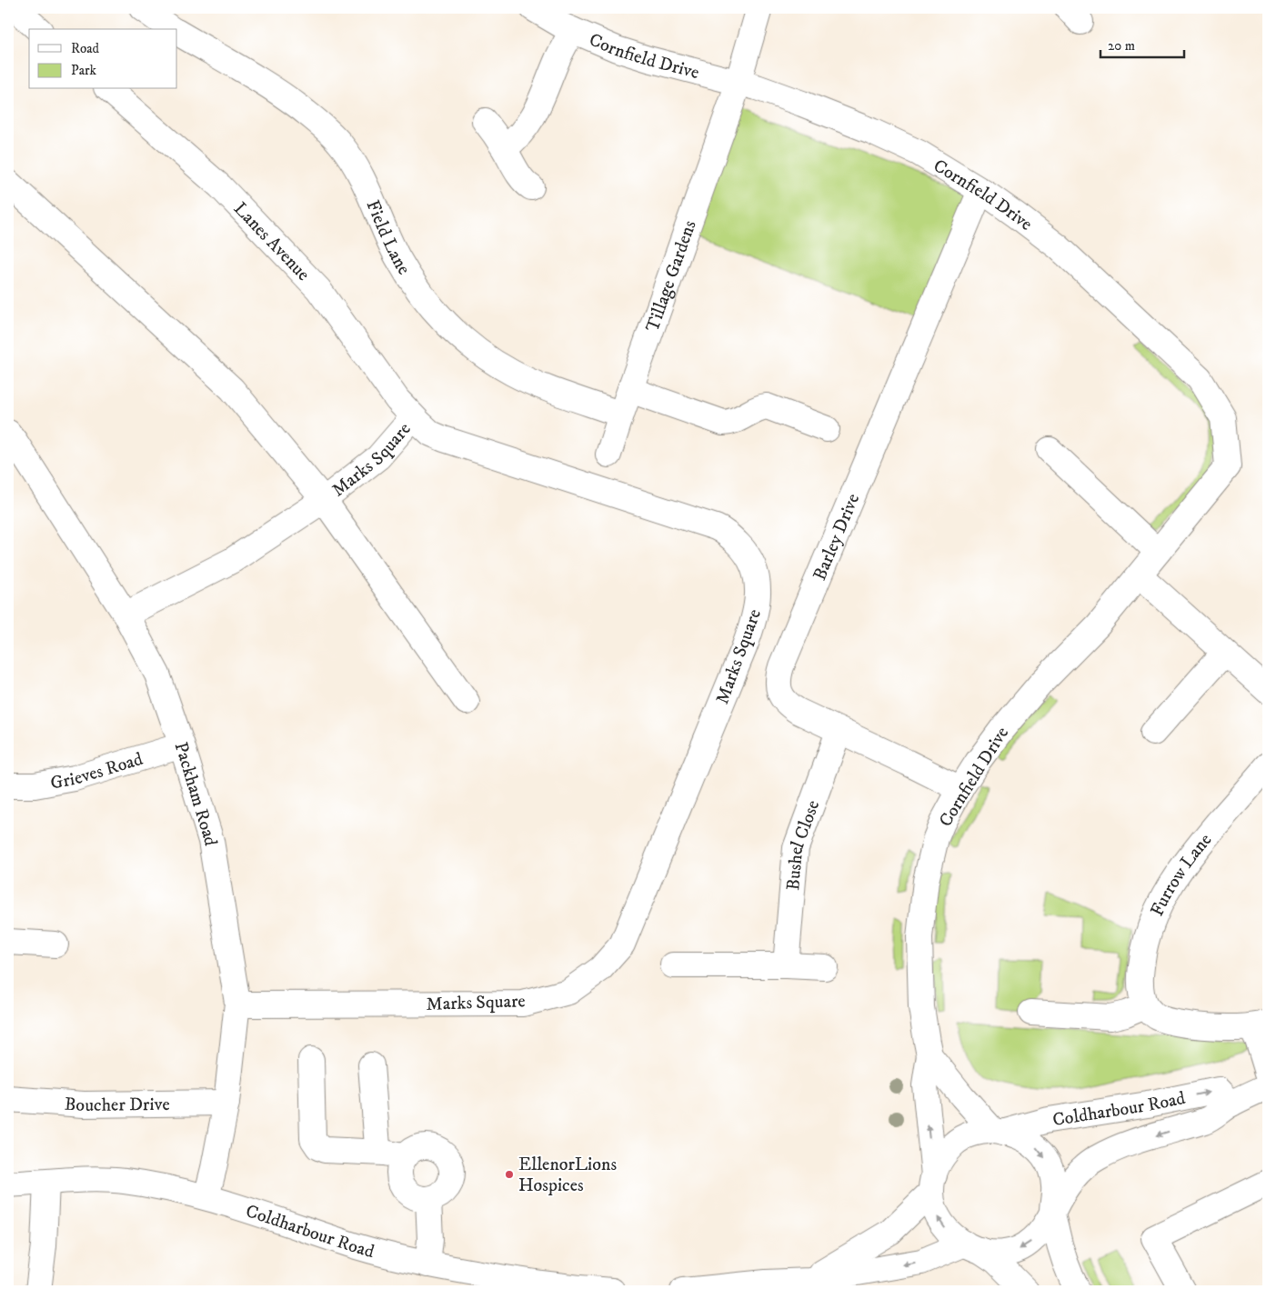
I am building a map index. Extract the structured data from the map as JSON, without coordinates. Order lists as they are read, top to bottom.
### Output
{
  "streets": {
    "street": [
      "Cornfield Drive",
      "Field Lane",
      "Lanes Avenue",
      "Tillage Gardens",
      "Marks Square",
      "Barley Drive",
      "Grieves Road",
      "Packham Road",
      "Bushel Close",
      "Furrow Lane",
      "Boucher Drive",
      "Coldharbour Road"
    ]
  },
  "crossings": [
    ["Cornfield Drive", "Tillage Gardens"],
    ["Cornfield Drive", "Barley Drive"],
    ["Cornfield Drive", "Coldharbour Road"],
    ["Field Lane", "Tillage Gardens"],
    ["Lanes Avenue", "Marks Square"],
    ["Marks Square", "Packham Road"],
    ["Barley Drive", "Bushel Close"],
    ["Grieves Road", "Packham Road"],
    ["Packham Road", "Boucher Drive"],
    ["Packham Road", "Coldharbour Road"]
  ],
  "places": ["EllenorLions Hospices"],
  "legend": ["Road", "Park"],
  "scale_bar": "20 m"
}
